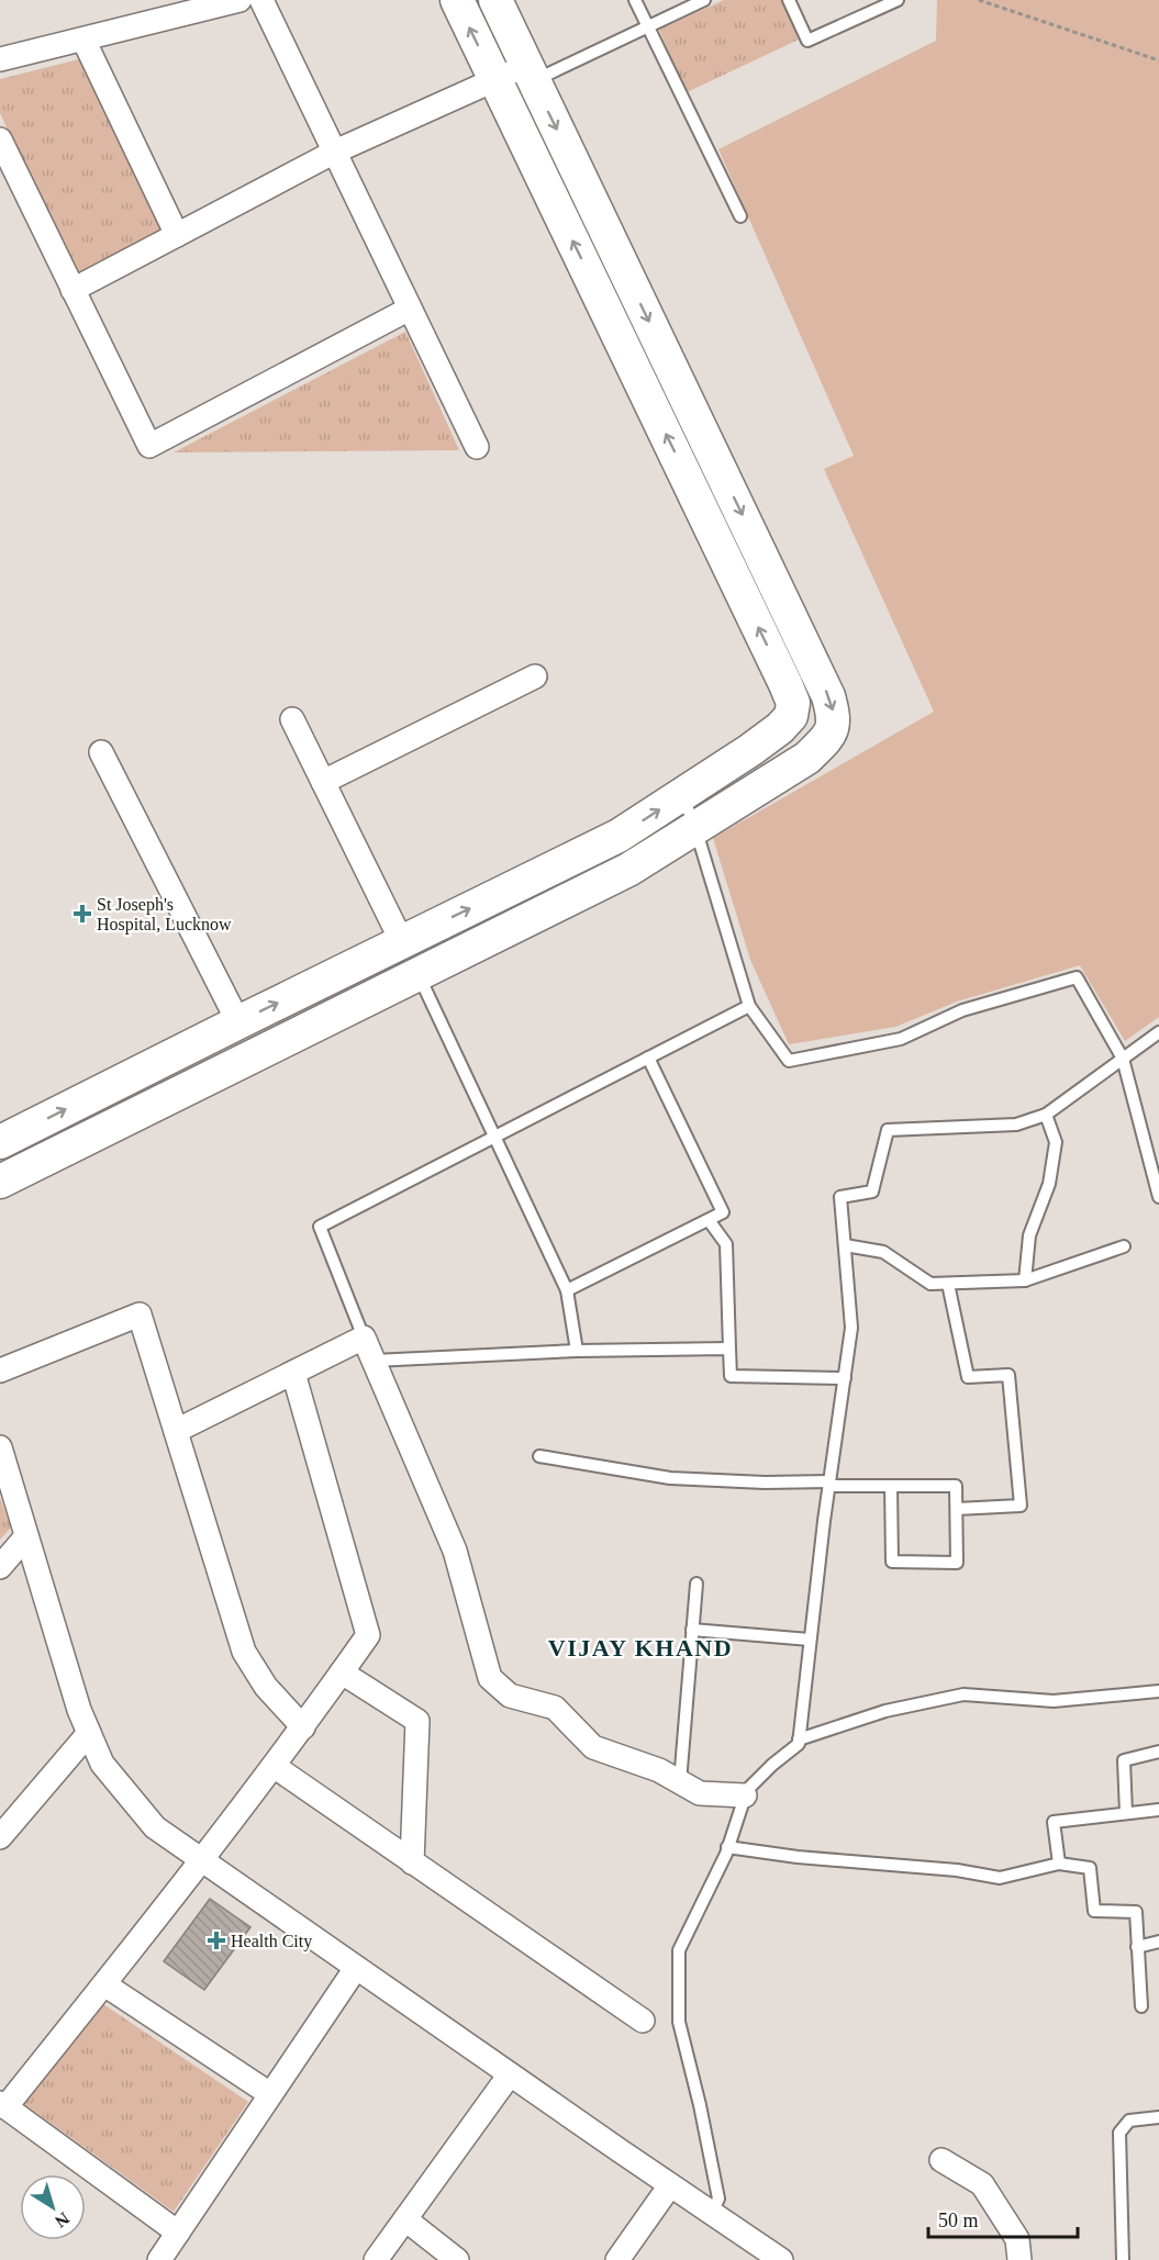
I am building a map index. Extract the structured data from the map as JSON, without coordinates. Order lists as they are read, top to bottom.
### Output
{
  "districts": ["VIJAY KHAND"],
  "places": {
    "health": ["St Joseph's Hospital, Lucknow", "Health City"]
  },
  "scale_bar": "50 m",
  "north": "bottom right"
}
